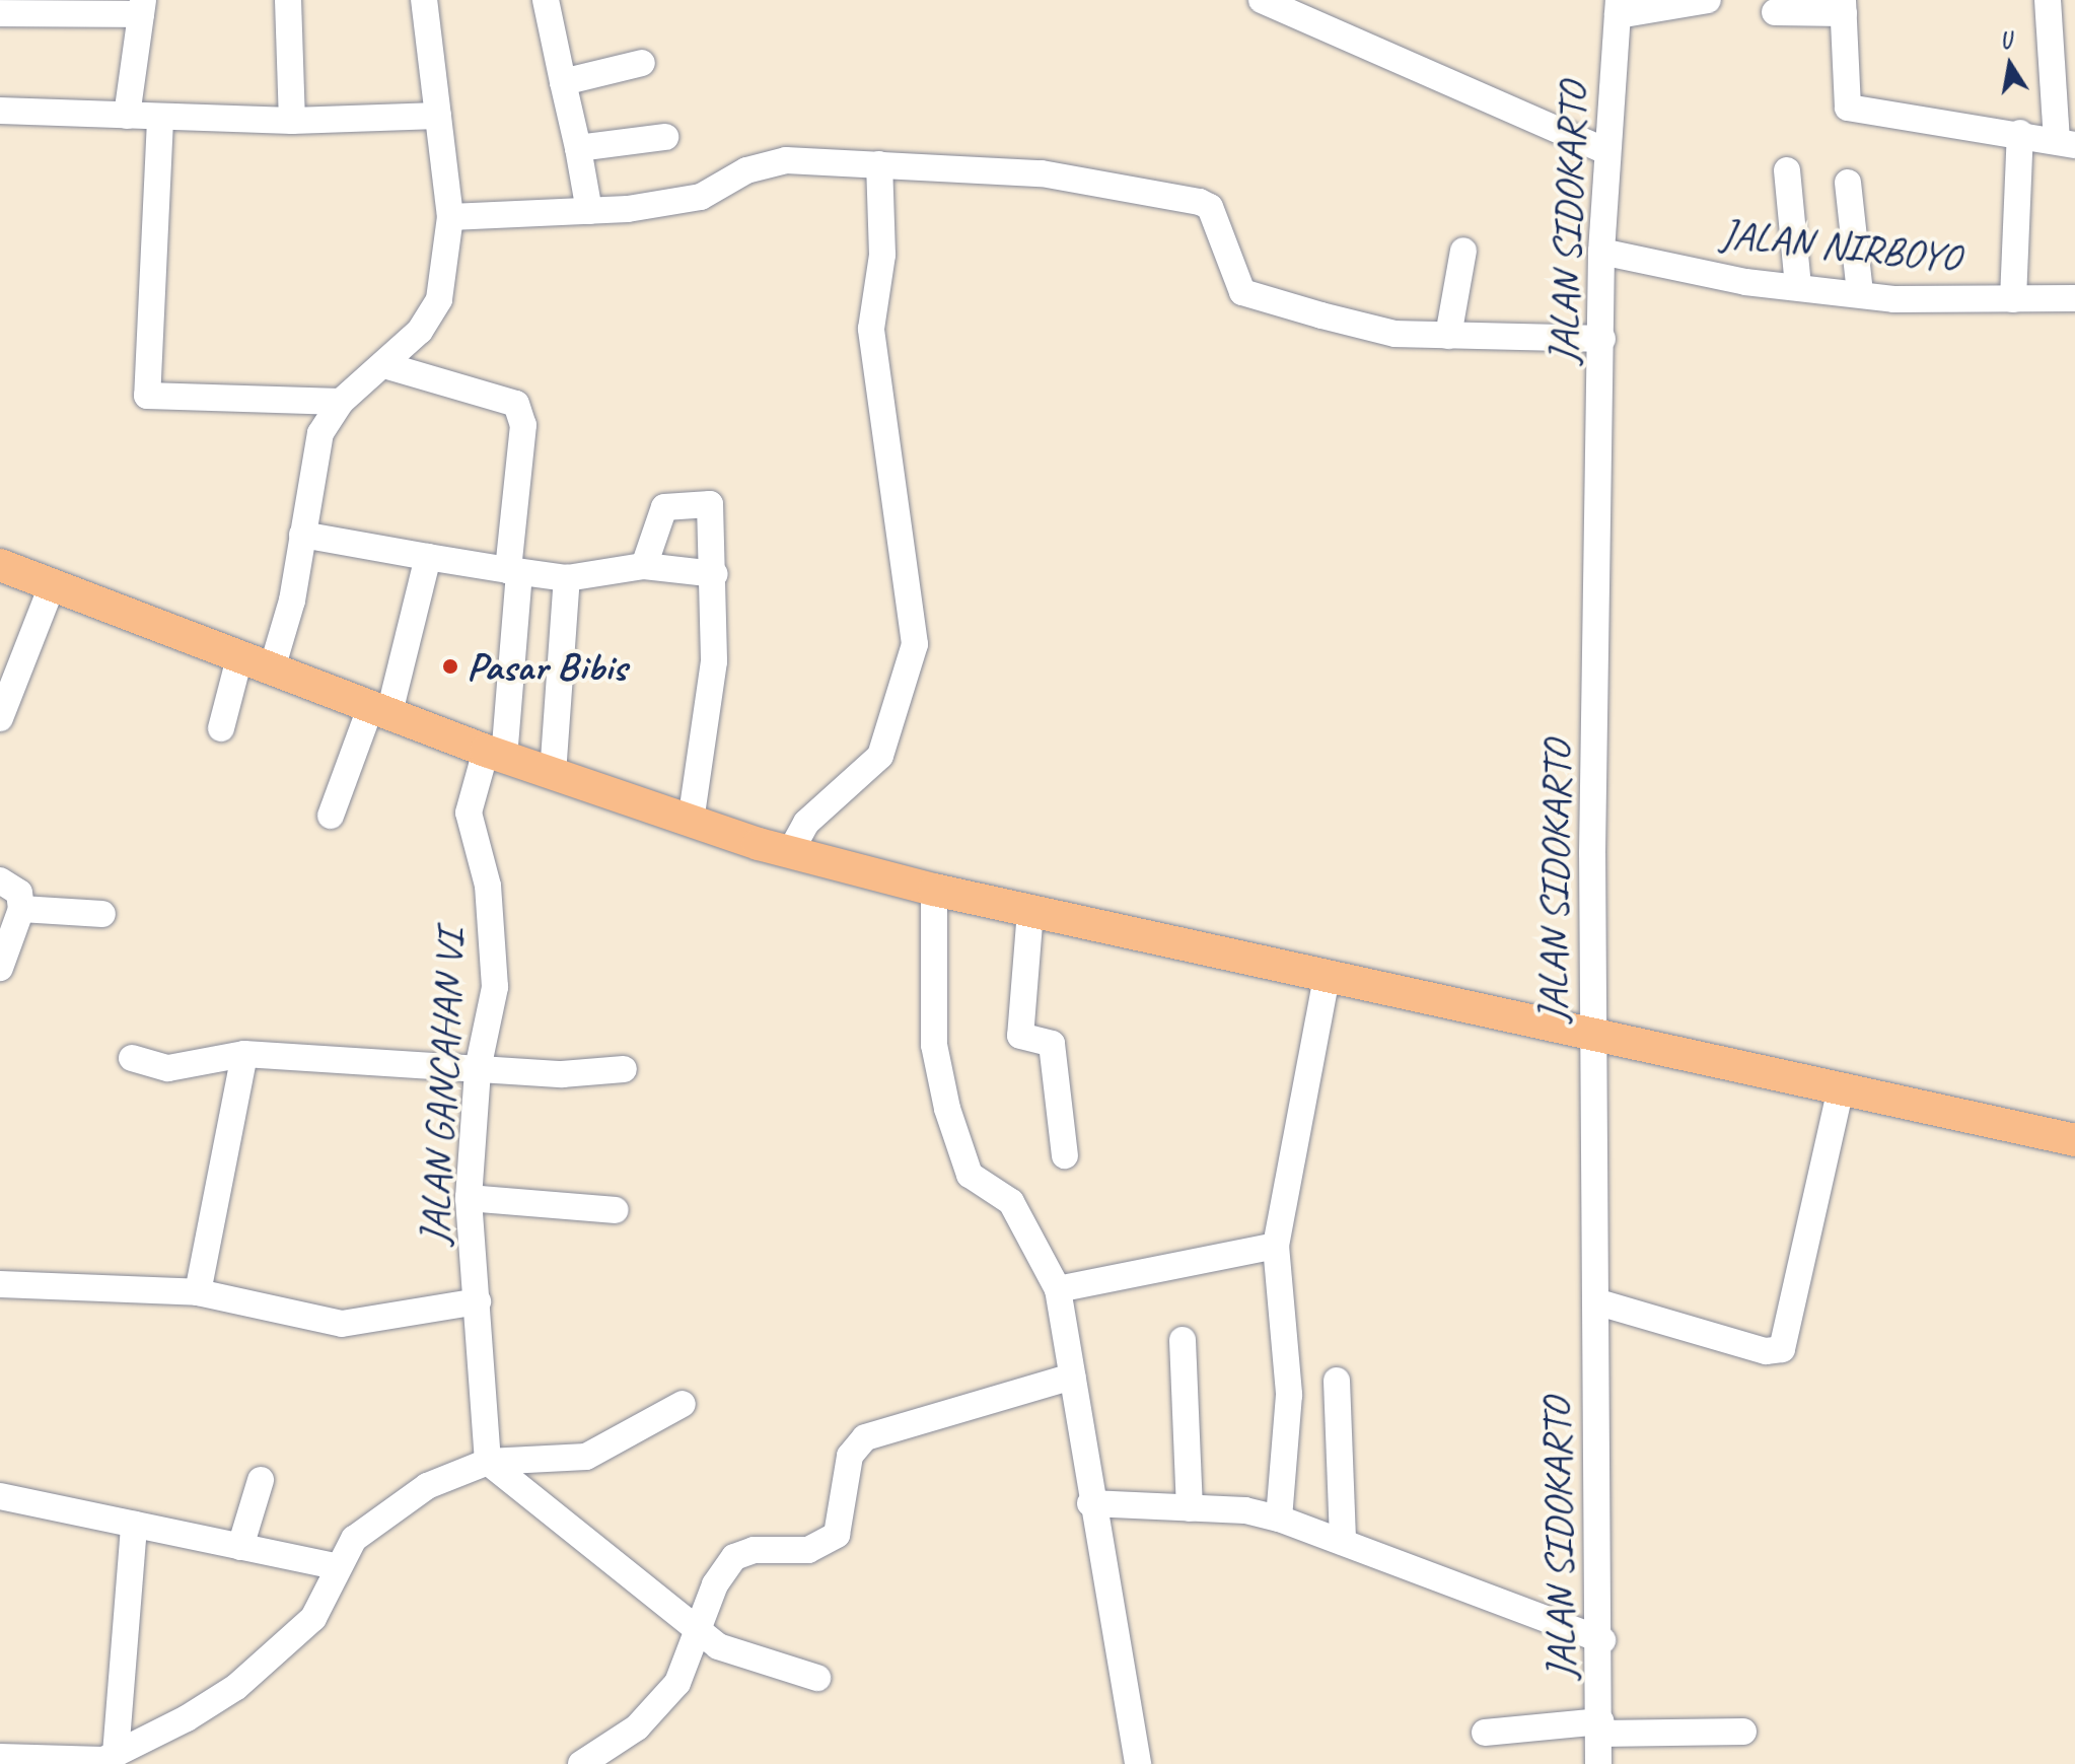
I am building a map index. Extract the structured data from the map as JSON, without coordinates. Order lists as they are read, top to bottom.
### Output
{
  "streets": {
    "street": ["JALAN SIDOKARTO", "JALAN NIRBOYO", "JALAN GANCAHAN VI"]
  },
  "crossings": [
    ["JALAN SIDOKARTO", "JALAN NIRBOYO"]
  ],
  "places": ["Pasar Bibis"],
  "north": "top"
}
